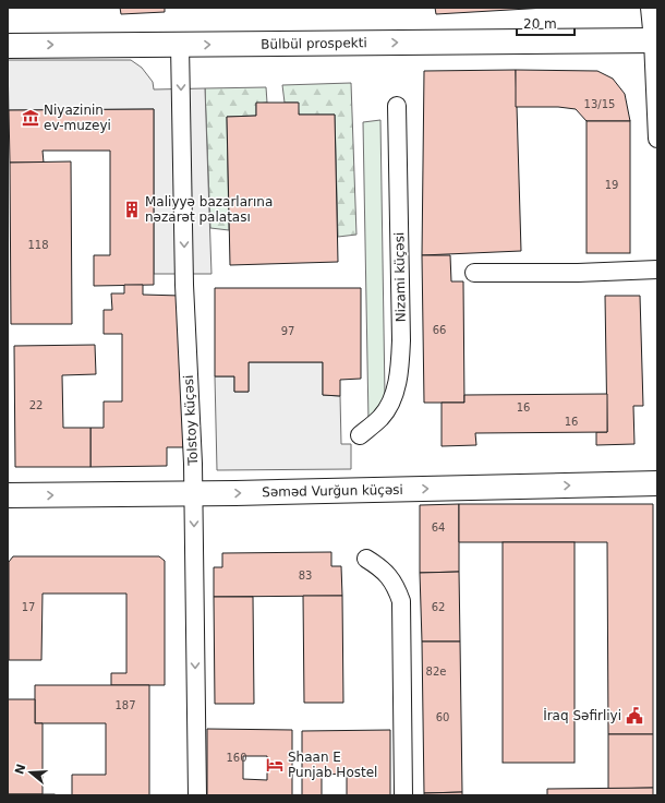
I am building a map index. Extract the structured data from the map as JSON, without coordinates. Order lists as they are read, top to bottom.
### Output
{
  "streets": {
    "main road": ["Bülbül prospekti", "Səməd Vurğun küçəsi"],
    "street": ["Nizami küçəsi", "Tolstoy küçəsi"]
  },
  "crossings": [
    ["Bülbül prospekti", "Tolstoy küçəsi"],
    ["Tolstoy küçəsi", "Səməd Vurğun küçəsi"]
  ],
  "one_way": ["Bülbül prospekti", "Tolstoy küçəsi", "Səməd Vurğun küçəsi"],
  "places": {
    "museum": ["Niyazinin ev-muzeyi"],
    "building": ["Maliyyə bazarlarına nəzarət palatası"],
    "public building": ["İraq Səfirliyi"],
    "hotel": ["Shaan E Punjab Hostel"]
  },
  "house_numbers": [
    "13/15",
    "19",
    "118",
    "66",
    "97",
    "22",
    "16",
    "16",
    "64",
    "83",
    "17",
    "62",
    "82e",
    "187",
    "60",
    "160"
  ],
  "scale_bar": "20 m",
  "north": "left"
}
